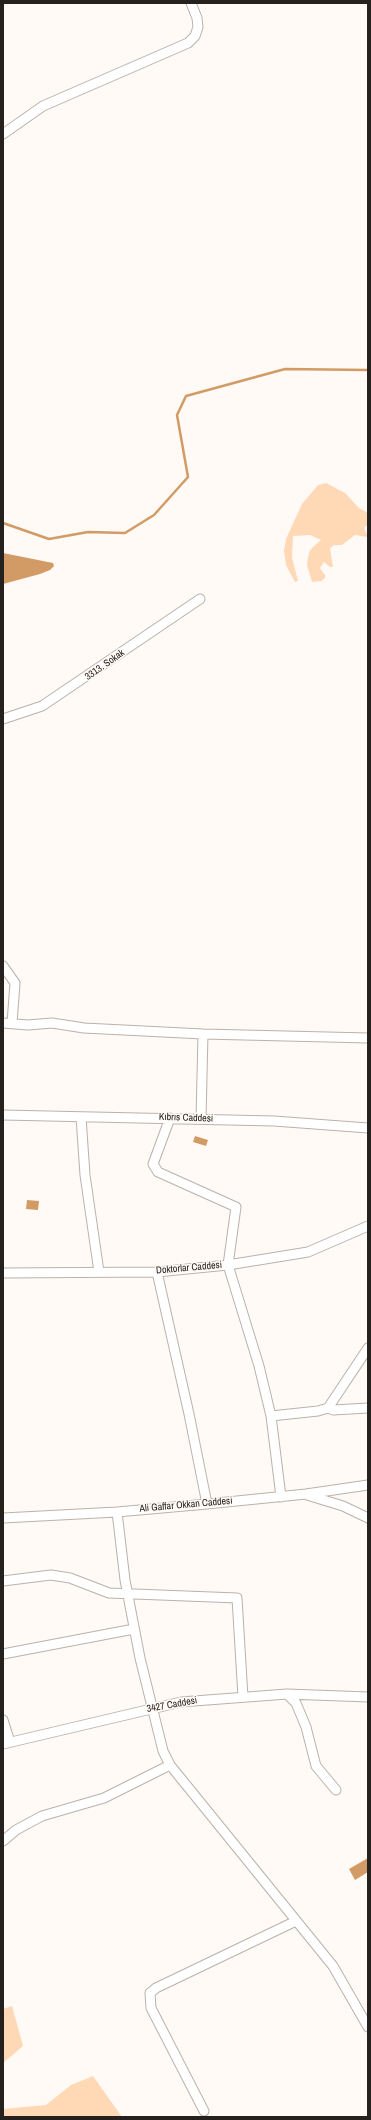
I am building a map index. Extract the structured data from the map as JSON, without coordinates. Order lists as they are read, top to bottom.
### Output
{
  "streets": {
    "street": [
      "3313. Sokak",
      "Kıbrıs Caddesi",
      "Doktorlar Caddesi",
      "Ali Gaffar Okkan Caddesi",
      "3427 Caddesi"
    ]
  }
}
